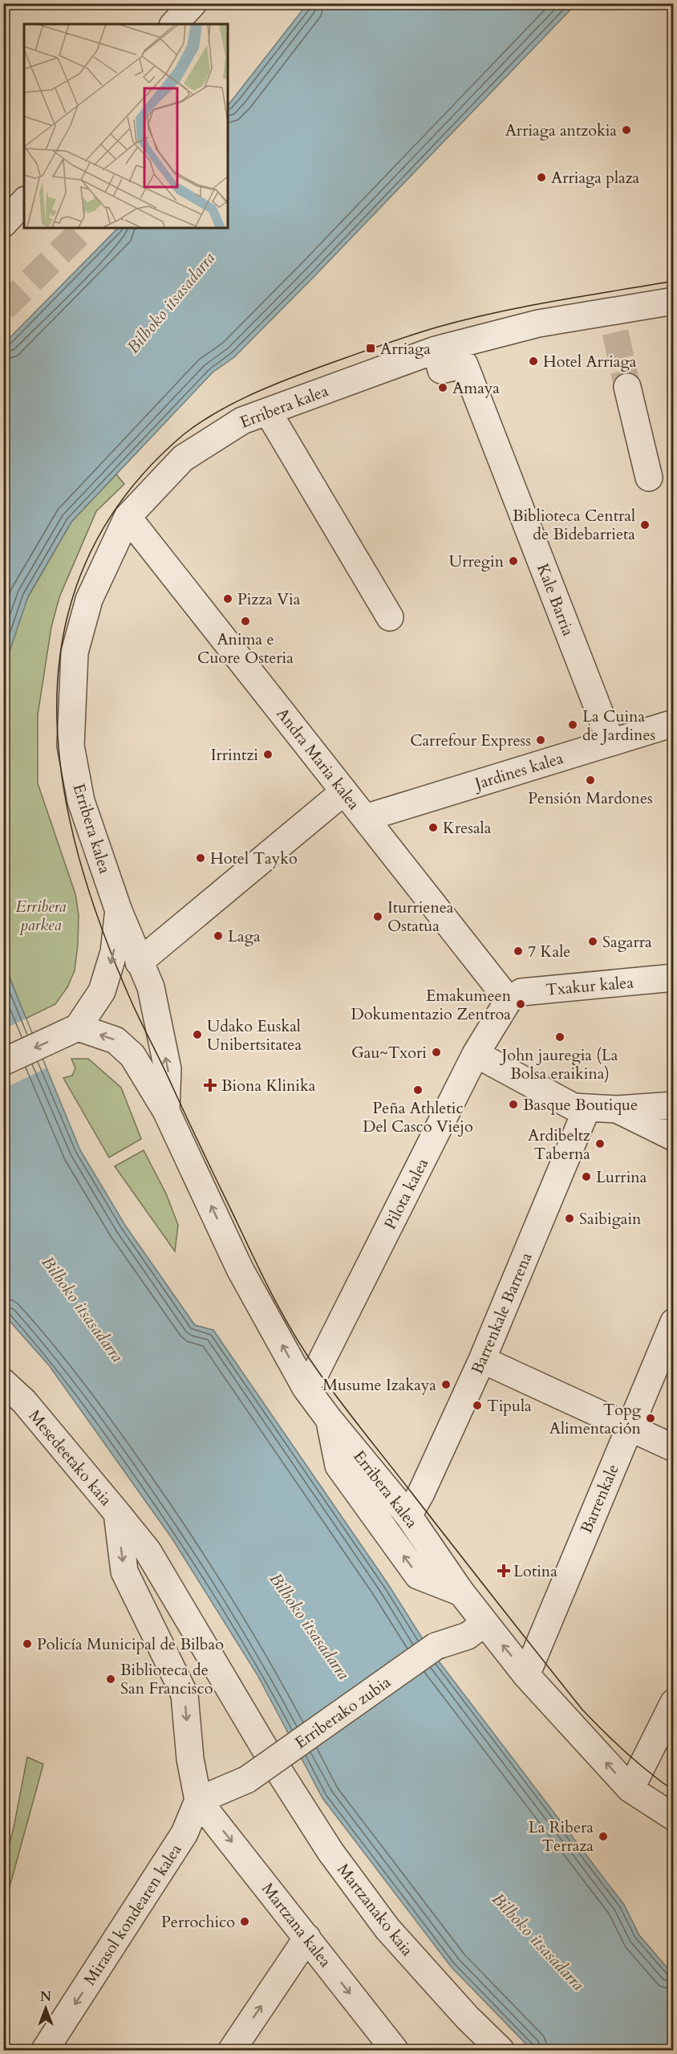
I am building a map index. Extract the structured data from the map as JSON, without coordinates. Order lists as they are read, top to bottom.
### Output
{
  "streets": {
    "street": [
      "Erribera kalea",
      "Kale Barria",
      "Andra Maria kalea",
      "Jardines kalea",
      "Txakur kalea",
      "Pilota kalea",
      "Barrenkale Barrena",
      "Mesedeetako kaia",
      "Barrenkale",
      "Erriberako zubia",
      "Martzanako kaia",
      "Mirasol kondearen kalea",
      "Martzana kalea"
    ]
  },
  "crossings": [
    ["Erribera kalea", "Kale Barria"],
    ["Erribera kalea", "Andra Maria kalea"],
    ["Erribera kalea", "Pilota kalea"],
    ["Erribera kalea", "Barrenkale Barrena"],
    ["Erribera kalea", "Barrenkale"],
    ["Erribera kalea", "Erriberako zubia"],
    ["Kale Barria", "Jardines kalea"],
    ["Andra Maria kalea", "Jardines kalea"],
    ["Andra Maria kalea", "Txakur kalea"],
    ["Andra Maria kalea", "Pilota kalea"],
    ["Txakur kalea", "Pilota kalea"],
    ["Mesedeetako kaia", "Erriberako zubia"],
    ["Mesedeetako kaia", "Martzanako kaia"],
    ["Mesedeetako kaia", "Mirasol kondearen kalea"],
    ["Mesedeetako kaia", "Martzana kalea"],
    ["Erriberako zubia", "Mirasol kondearen kalea"],
    ["Erriberako zubia", "Martzana kalea"],
    ["Mirasol kondearen kalea", "Martzana kalea"]
  ],
  "one_way": ["Martzana kalea"],
  "water": ["Bilboko itsasadarra"],
  "parks": ["Erribera parkea"],
  "places": {
    "other": [
      "Arriaga antzokia",
      "Arriaga plaza",
      "Hotel Arriaga",
      "Amaya",
      "Biblioteca Central de Bidebarrieta",
      "Urregin",
      "Pizza Via",
      "Anima e Cuore Osteria",
      "La Cuina de Jardines",
      "Carrefour Express",
      "Irrintzi",
      "Pensión Mardones",
      "Kresala",
      "Hotel Tayko",
      "Iturrienea Ostatua",
      "Laga",
      "Sagarra",
      "7 Kale",
      "Emakumeen Dokumentazio Zentroa",
      "Udako Euskal Unibertsitatea",
      "John jauregia (La Bolsa eraikina)",
      "Gau~Txori",
      "Peña Athletic Del Casco Viejo",
      "Basque Boutique",
      "Ardibeltz Taberna",
      "Lurrina",
      "Saibigain",
      "Musume Izakaya",
      "Tipula",
      "Topg Alimentación",
      "Policía Municipal de Bilbao",
      "Biblioteca de San Francisco",
      "La Ribera Terraza",
      "Perrochico"
    ],
    "transit": ["Arriaga"],
    "health": ["Biona Klinika", "Lotina"]
  },
  "north": "top"
}
